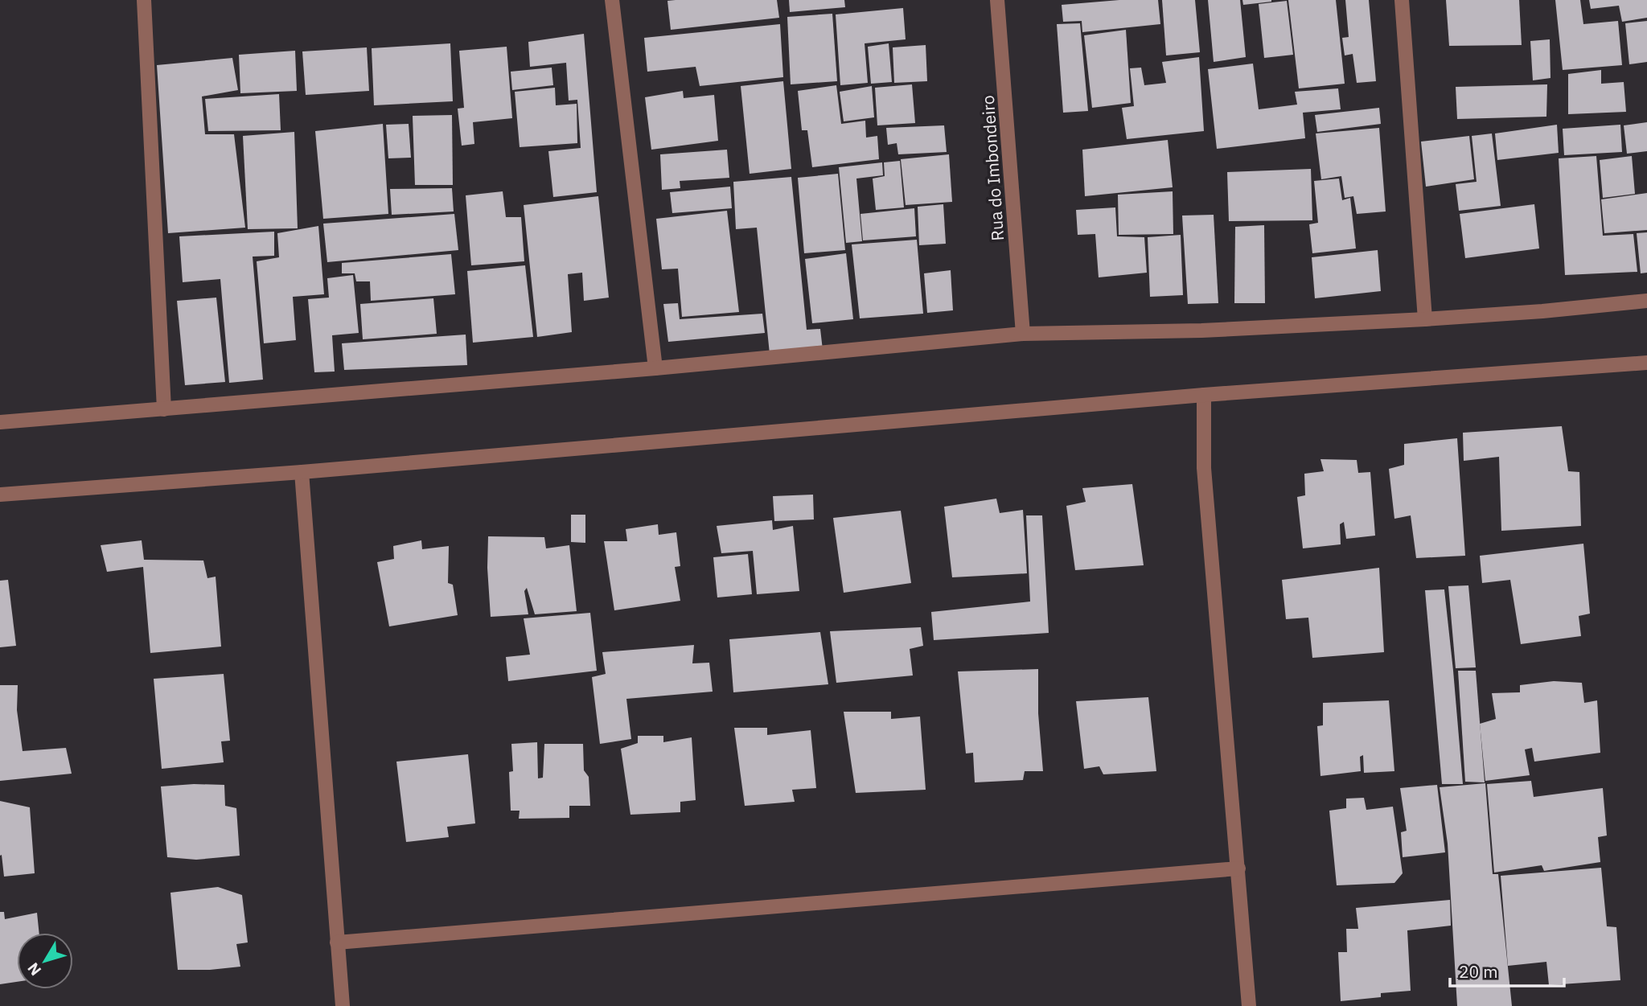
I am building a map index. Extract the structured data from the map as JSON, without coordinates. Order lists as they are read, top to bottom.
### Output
{
  "streets": {
    "street": ["Rua do Imbondeiro"]
  },
  "scale_bar": "20 m",
  "north": "bottom left"
}
